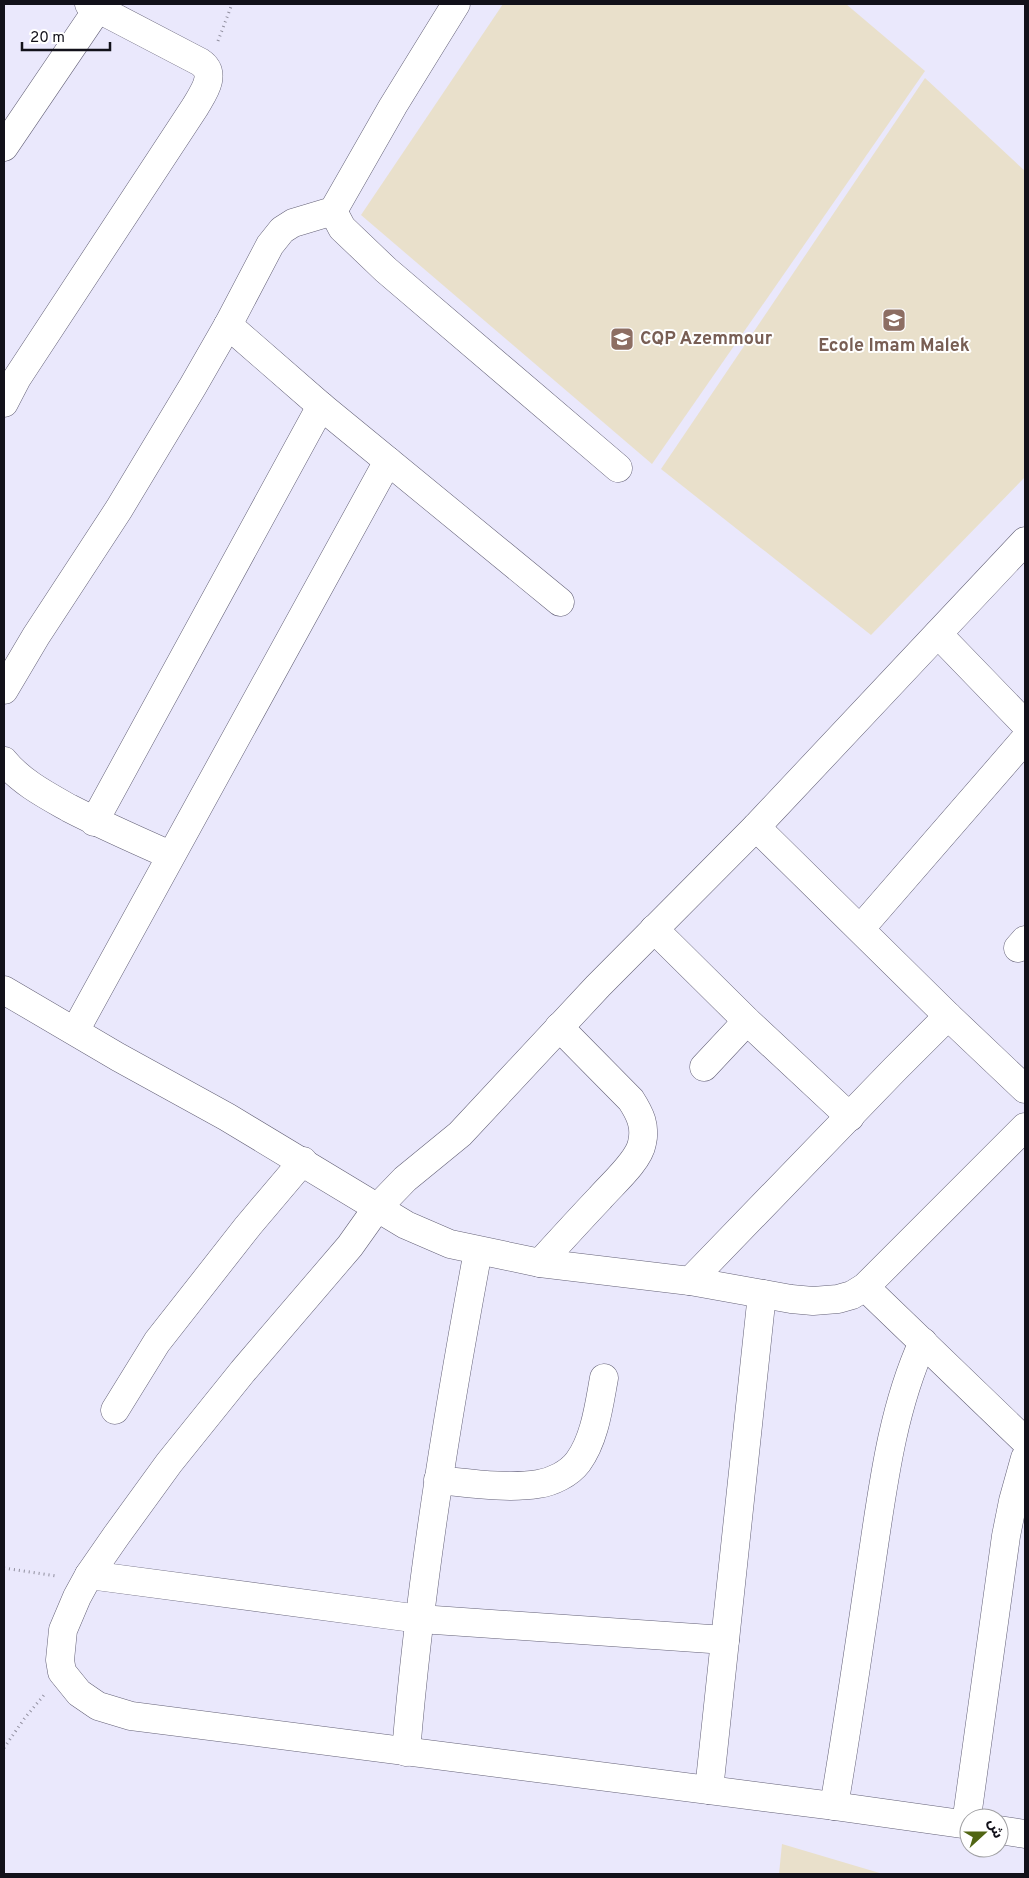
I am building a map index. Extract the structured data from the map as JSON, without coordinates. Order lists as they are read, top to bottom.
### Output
{
  "places": {
    "school or university": ["Ecole Imam Malek", "CQP Azemmour"]
  },
  "scale_bar": "20 m",
  "north": "right"
}
